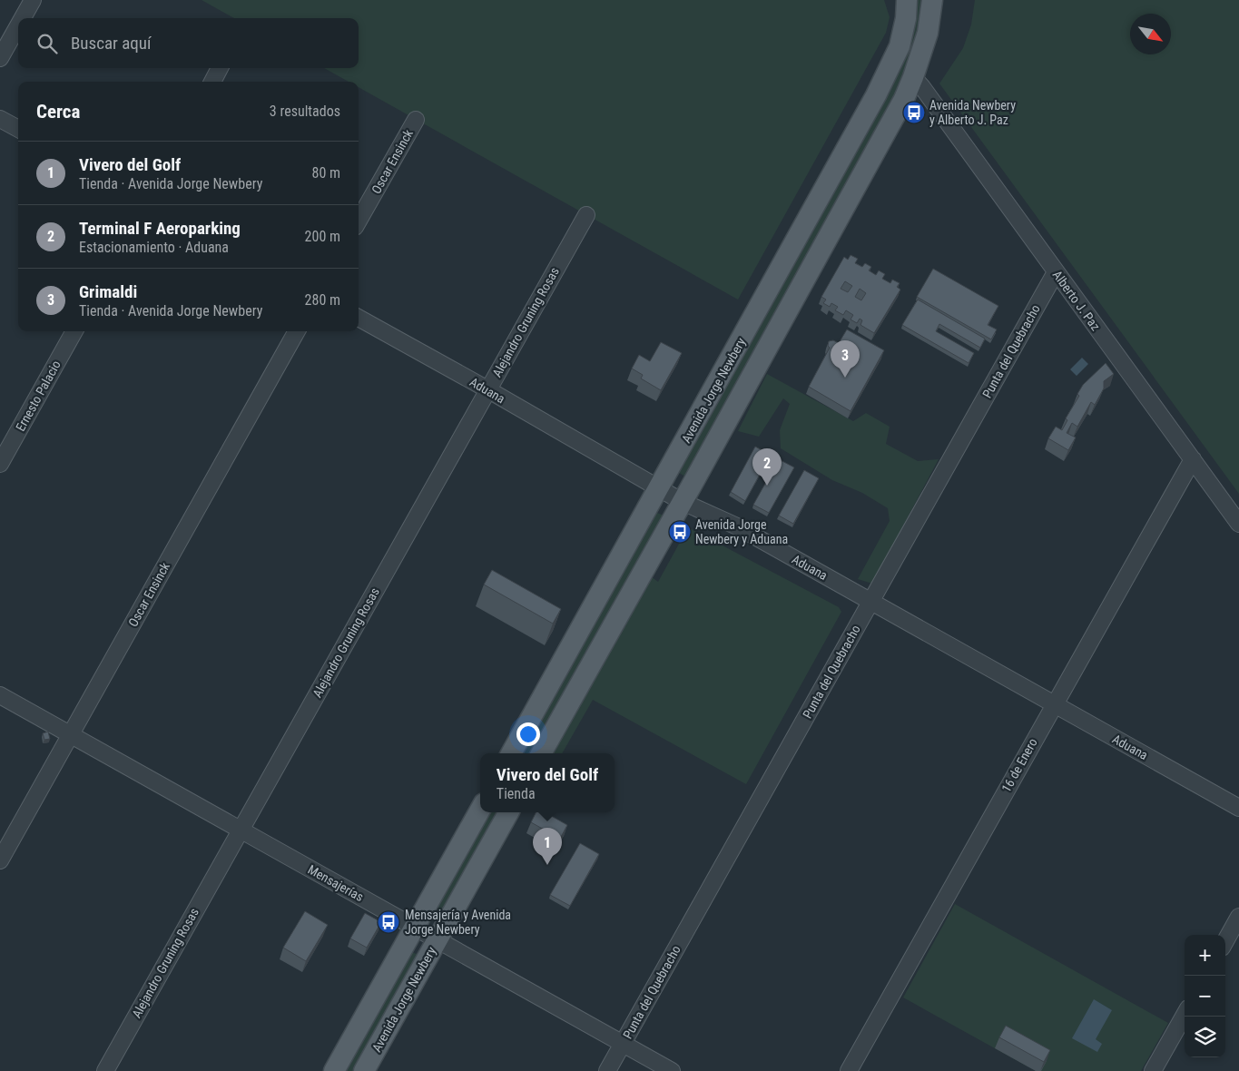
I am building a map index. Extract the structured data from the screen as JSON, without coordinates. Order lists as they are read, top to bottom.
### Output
{
  "streets": {
    "main road": ["Avenida Jorge Newbery"],
    "street": [
      "Oscar Ensinck",
      "Alberto J. Paz",
      "Alejandro Gruning Rosas",
      "Punta del Quebracho",
      "Aduana",
      "Ernesto Palacio",
      "16 de Enero",
      "Mensajerías"
    ]
  },
  "crossings": [
    ["Oscar Ensinck", "Mensajerías"],
    ["Alberto J. Paz", "Punta del Quebracho"],
    ["Alberto J. Paz", "Avenida Jorge Newbery"],
    ["Alberto J. Paz", "16 de Enero"],
    ["Alejandro Gruning Rosas", "Aduana"],
    ["Alejandro Gruning Rosas", "Mensajerías"],
    ["Punta del Quebracho", "Aduana"],
    ["Punta del Quebracho", "Mensajerías"],
    ["Aduana", "Avenida Jorge Newbery"],
    ["Aduana", "16 de Enero"],
    ["Avenida Jorge Newbery", "Mensajerías"]
  ],
  "places": {
    "bus stop": ["Avenida Newbery y Alberto J. Paz", "Avenida Jorge Newbery y Aduana", "Mensajería y Avenida Jorge Newbery"]
  },
  "north": "bottom right",
  "page": {
    "search": "Buscar aquí",
    "heading": ["Cerca", "3 resultados"],
    "list": [
      {
        "mark": "1",
        "name": "Vivero del Golf",
        "note": "Tienda · Avenida Jorge Newbery",
        "value": "80 m"
      },
      {
        "mark": "2",
        "name": "Terminal F Aeroparking",
        "note": "Estacionamiento · Aduana",
        "value": "200 m"
      },
      {
        "mark": "3",
        "name": "Grimaldi",
        "note": "Tienda · Avenida Jorge Newbery",
        "value": "280 m"
      }
    ],
    "pins": ["3", "2", "1"],
    "popup": ["Vivero del Golf", "Tienda"],
    "map_buttons": ["+", "−"]
  }
}
